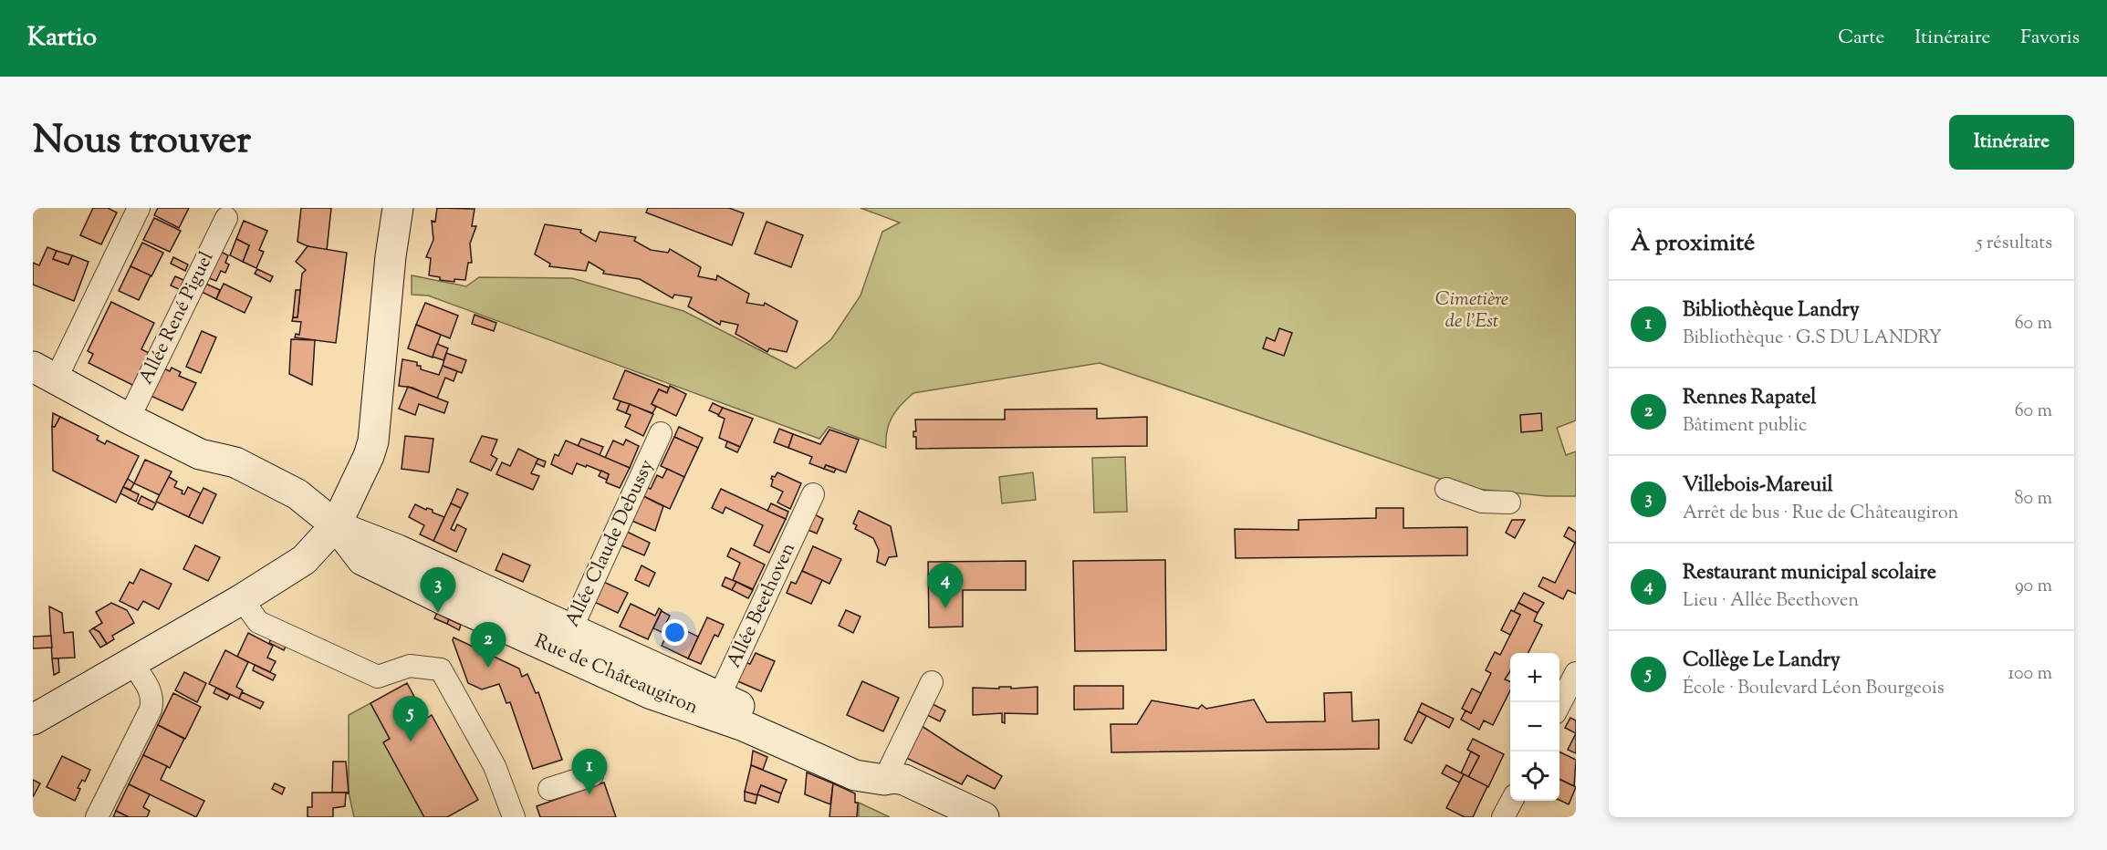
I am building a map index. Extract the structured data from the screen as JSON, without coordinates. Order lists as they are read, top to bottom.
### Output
{
  "streets": {
    "main road": ["Rue de Châteaugiron"],
    "street": ["Allée René Piguel", "Allée Claude Debussy", "Allée Beethoven"]
  },
  "crossings": [
    ["Allée Claude Debussy", "Rue de Châteaugiron"],
    ["Allée Beethoven", "Rue de Châteaugiron"]
  ],
  "parks": ["Cimetière de l'Est"],
  "page": {
    "header": "Kartio",
    "nav": ["Carte", "Itinéraire", "Favoris"],
    "title": "Nous trouver",
    "buttons": "Itinéraire",
    "heading": ["À proximité", "5 résultats"],
    "list": [
      {
        "mark": "1",
        "name": "Bibliothèque Landry",
        "note": "Bibliothèque · G.S DU LANDRY",
        "value": "60 m"
      },
      {
        "mark": "2",
        "name": "Rennes Rapatel",
        "note": "Bâtiment public",
        "value": "60 m"
      },
      {
        "mark": "3",
        "name": "Villebois-Mareuil",
        "note": "Arrêt de bus · Rue de Châteaugiron",
        "value": "80 m"
      },
      {
        "mark": "4",
        "name": "Restaurant municipal scolaire",
        "note": "Lieu · Allée Beethoven",
        "value": "90 m"
      },
      {
        "mark": "5",
        "name": "Collège Le Landry",
        "note": "École · Boulevard Léon Bourgeois",
        "value": "100 m"
      }
    ],
    "pins": [
      "4",
      "3",
      "2",
      "5",
      "1"
    ],
    "map_buttons": ["+", "−"]
  }
}
